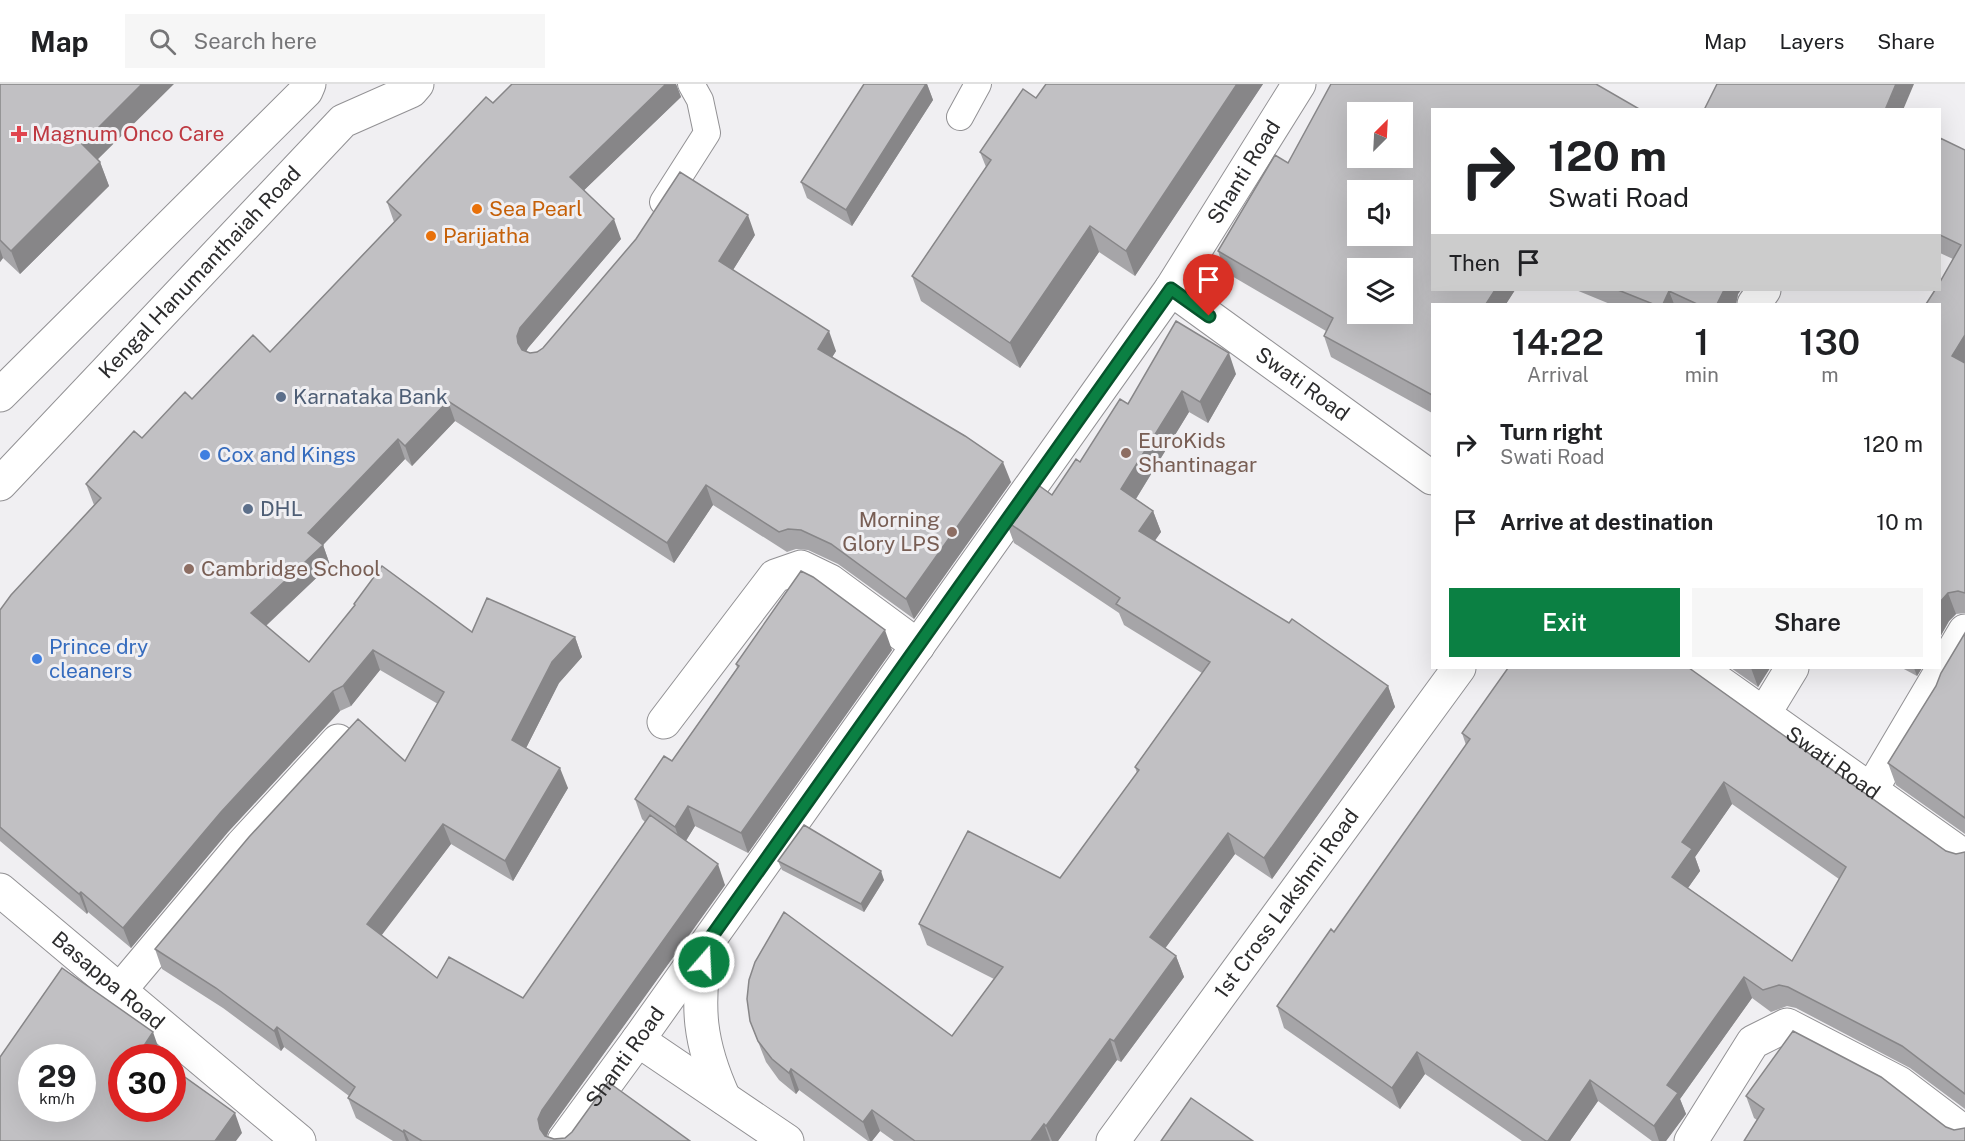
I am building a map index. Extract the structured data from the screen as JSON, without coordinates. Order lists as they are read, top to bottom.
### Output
{
  "streets": {
    "street": [
      "Shanti Road",
      "Kengal Hanumanthaiah Road",
      "Swati Road",
      "1st Cross Lakshmi Road",
      "Basappa Road"
    ]
  },
  "crossings": [
    ["Shanti Road", "Swati Road"]
  ],
  "places": {
    "health": ["Magnum Onco Care"],
    "other": [
      "Sea Pearl",
      "Parijatha",
      "Karnataka Bank",
      "EuroKids Shantinagar",
      "Cox and Kings",
      "DHL",
      "Morning Glory LPS",
      "Cambridge School",
      "Prince dry cleaners"
    ]
  },
  "north": "top right",
  "page": {
    "header": "Map",
    "search": "Search here",
    "nav": ["Map", "Layers", "Share"],
    "turn": ["120 m", "Swati Road"],
    "then": "Then",
    "eta": [
      "14:22",
      "Arrival",
      "1",
      "min",
      "130",
      "m"
    ],
    "list": [
      {
        "name": "Turn right",
        "note": "Swati Road",
        "value": "120 m"
      },
      {
        "name": "Arrive at destination",
        "value": "10 m"
      }
    ],
    "buttons": ["Exit", "Share"],
    "speed": "29 km/h",
    "limit": "30"
  }
}
